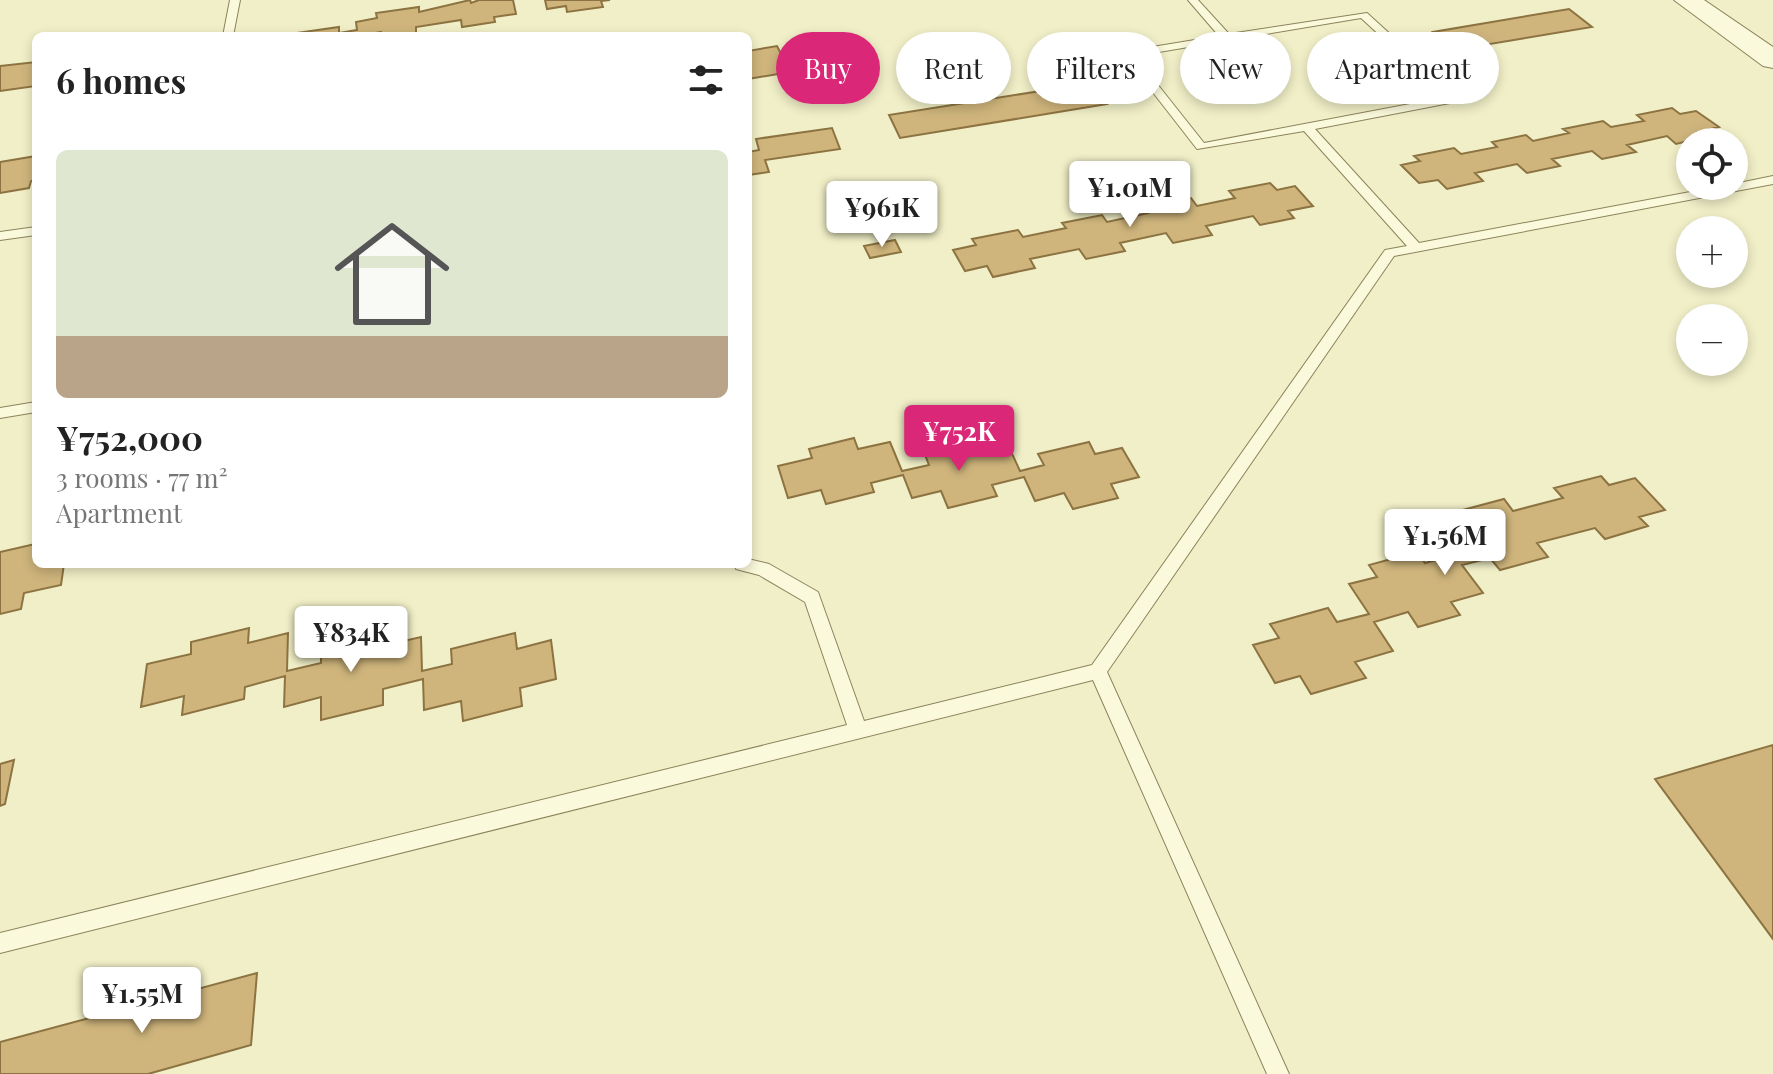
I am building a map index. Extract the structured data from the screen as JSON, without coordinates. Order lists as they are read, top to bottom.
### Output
{
  "page": {
    "chip": [
      "Buy",
      "Rent",
      "Filters",
      "New",
      "Apartment"
    ],
    "heading": "6 homes",
    "map_buttons": ["+", "−"],
    "list": [
      {
        "name": "¥752,000",
        "note": "3 rooms · 77 m² · Apartment"
      }
    ],
    "price": [
      "¥1.01M",
      "¥961K",
      "¥752K",
      "¥1.56M",
      "¥834K",
      "¥1.55M"
    ]
  }
}
